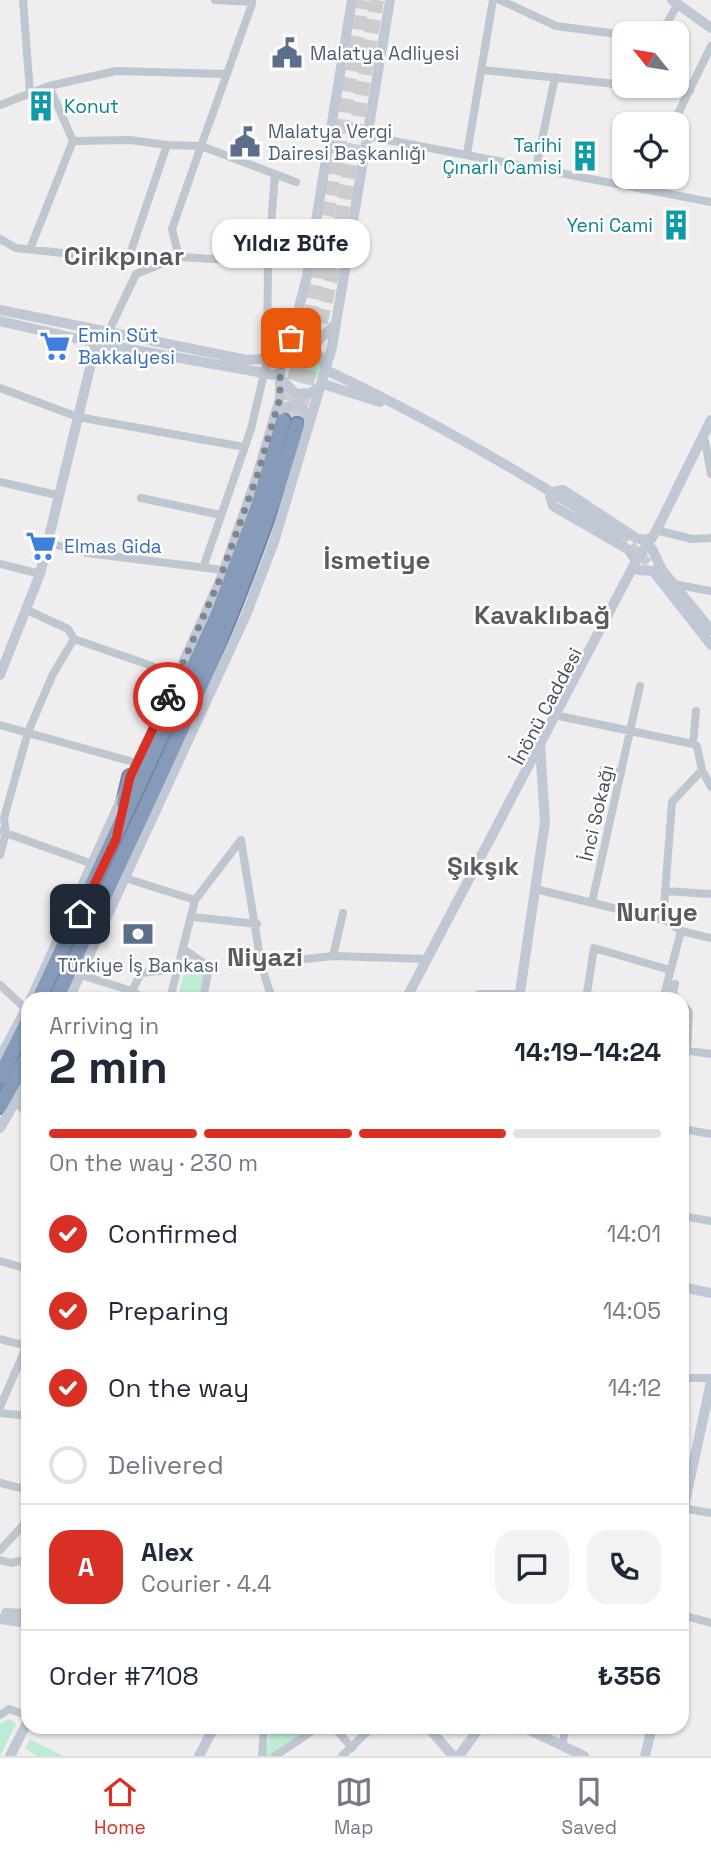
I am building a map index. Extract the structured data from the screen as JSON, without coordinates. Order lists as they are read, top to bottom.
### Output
{
  "streets": {
    "main road": ["İnönü Caddesi"],
    "street": ["İnci Sokağı"]
  },
  "districts": [
    "Cirikpınar",
    "İsmetiye",
    "Kavaklıbağ",
    "Şıkşık",
    "Nuriye",
    "Niyazi"
  ],
  "places": {
    "public building": ["Malatya Adliyesi", "Malatya Vergi Dairesi Başkanlığı"],
    "building": ["Konut", "Tarihi Çınarlı Camisi", "Yeni Cami"],
    "other": ["Yıldız Büfe"],
    "supermarket": ["Emin Süt Bakkalyesi", "Elmas Gida"],
    "bank": ["Türkiye İş Bankası"]
  },
  "north": "top left",
  "page": {
    "bubble": "Yıldız Büfe",
    "heading": ["2 min", "Arriving in", "14:19–14:24"],
    "panel": [
      "Alex",
      "Courier · 4.4",
      "Order #7108",
      "₺356"
    ],
    "bar": "On the way · 230 m",
    "list": [
      ["Confirmed", "14:01"],
      ["Preparing", "14:05"],
      ["On the way", "14:12"],
      "Delivered"
    ],
    "round": "A",
    "tabs": ["Home", "Map", "Saved"]
  }
}
